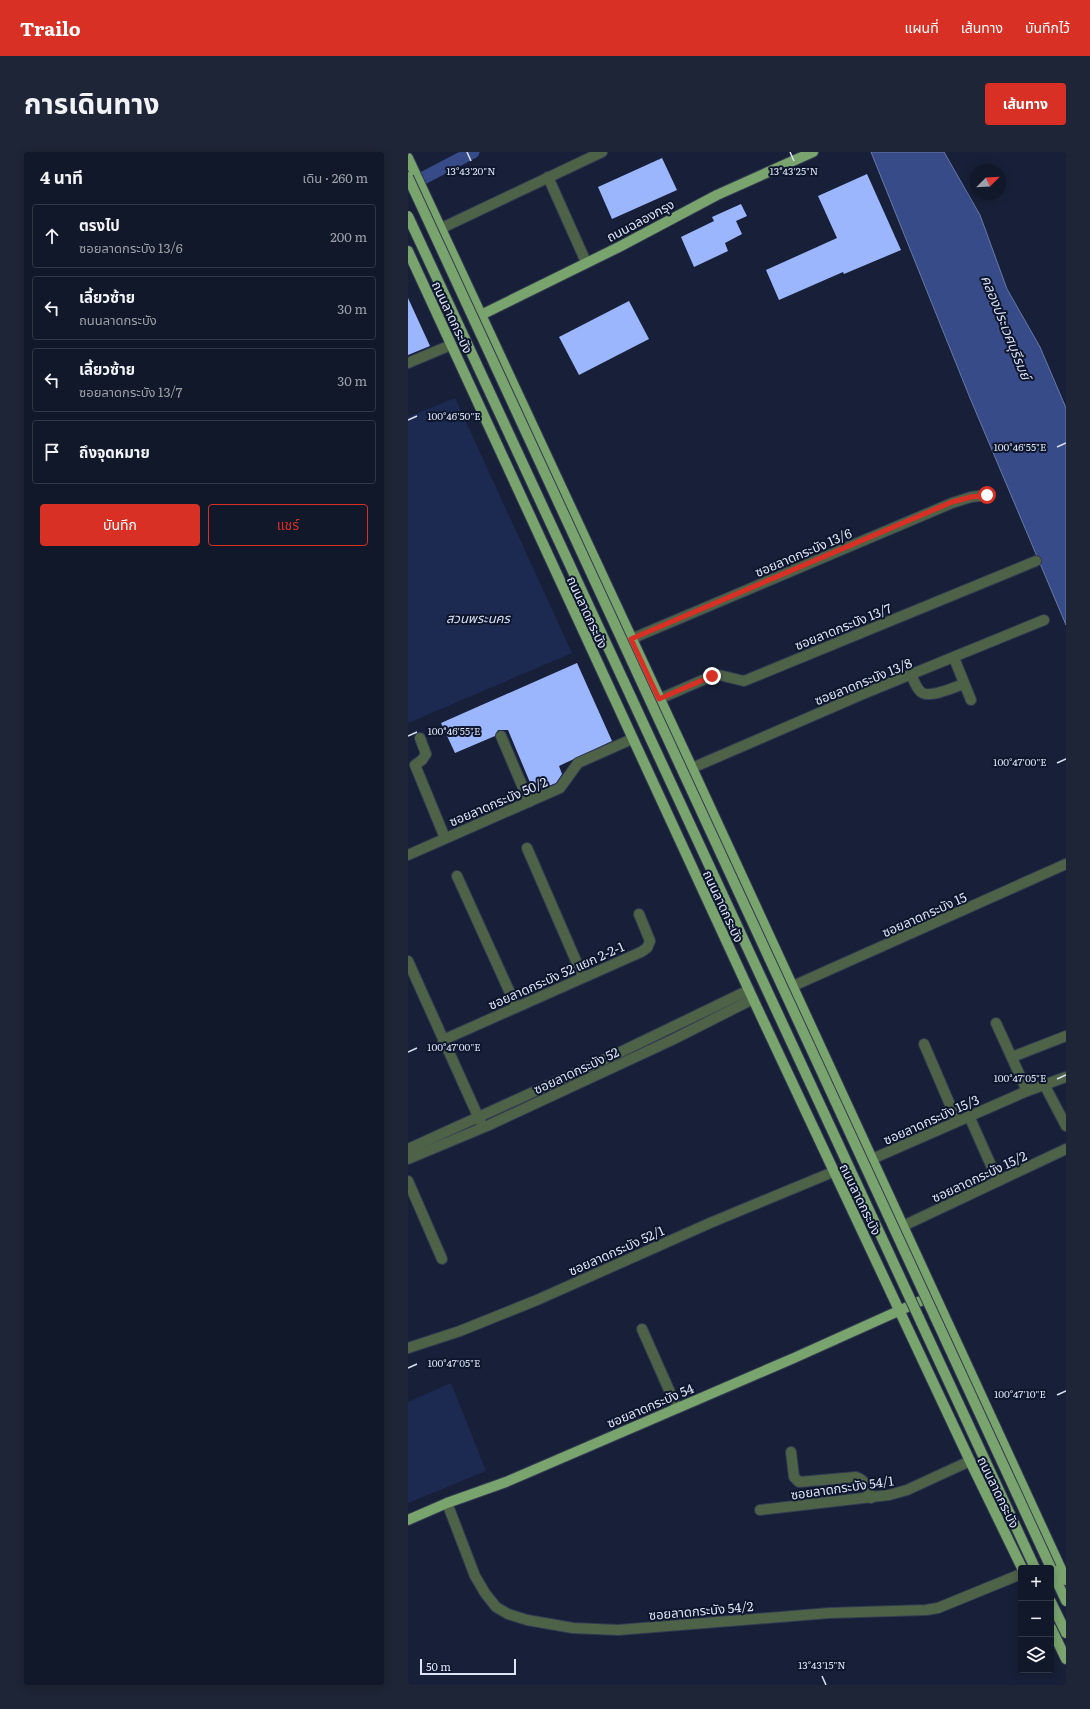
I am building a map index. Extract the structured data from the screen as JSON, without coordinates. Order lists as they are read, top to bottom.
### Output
{
  "streets": {
    "main road": ["ถนนฉลองกรุง", "ถนนลาดกระบัง", "ซอยลาดกระบัง 54"],
    "street": [
      "ซอยลาดกระบัง 13/6",
      "ซอยลาดกระบัง 13/7",
      "ซอยลาดกระบัง 13/8",
      "ซอยลาดกระบัง 50/2",
      "ซอยลาดกระบัง 15",
      "ซอยลาดกระบัง 52 แยก 2-2-1",
      "ซอยลาดกระบัง 52",
      "ซอยลาดกระบัง 15/3",
      "ซอยลาดกระบัง 15/2",
      "ซอยลาดกระบัง 52/1",
      "ซอยลาดกระบัง 54/1",
      "ซอยลาดกระบัง 54/2"
    ]
  },
  "crossings": [
    ["ถนนฉลองกรุง", "ถนนลาดกระบัง"],
    ["ถนนลาดกระบัง", "ซอยลาดกระบัง 13/6"],
    ["ถนนลาดกระบัง", "ซอยลาดกระบัง 13/7"],
    ["ถนนลาดกระบัง", "ซอยลาดกระบัง 13/8"],
    ["ถนนลาดกระบัง", "ซอยลาดกระบัง 50/2"],
    ["ถนนลาดกระบัง", "ซอยลาดกระบัง 15"],
    ["ถนนลาดกระบัง", "ซอยลาดกระบัง 52"],
    ["ถนนลาดกระบัง", "ซอยลาดกระบัง 15/3"],
    ["ถนนลาดกระบัง", "ซอยลาดกระบัง 15/2"],
    ["ถนนลาดกระบัง", "ซอยลาดกระบัง 52/1"],
    ["ถนนลาดกระบัง", "ซอยลาดกระบัง 54"],
    ["ถนนลาดกระบัง", "ซอยลาดกระบัง 54/1"],
    ["ซอยลาดกระบัง 54", "ซอยลาดกระบัง 54/2"]
  ],
  "water": ["คลองประเวศบุรีรมย์"],
  "parks": ["สวนพระนคร"],
  "scale_bar": "50 m",
  "north": "top right",
  "page": {
    "header": "Trailo",
    "nav": ["แผนที่", "เส้นทาง", "บันทึกไว้"],
    "title": "การเดินทาง",
    "buttons": [
      "เส้นทาง",
      ["บันทึก", "แชร์"]
    ],
    "heading": ["4 นาที", "เดิน · 260 m"],
    "list": [
      ["ตรงไป", "ซอยลาดกระบัง 13/6", "200 m"],
      ["เลี้ยวซ้าย", "ถนนลาดกระบัง", "30 m"],
      ["เลี้ยวซ้าย", "ซอยลาดกระบัง 13/7", "30 m"],
      "ถึงจุดหมาย"
    ],
    "map_buttons": ["+", "−"],
    "scale": "50 m"
  },
  "coordinates": [
    "13°43'20\"N",
    "13°43'25\"N",
    "100°46'50\"E",
    "100°46'55\"E",
    "100°47'00\"E",
    "100°47'05\"E",
    "100°47'10\"E",
    "13°43'15\"N"
  ]
}
